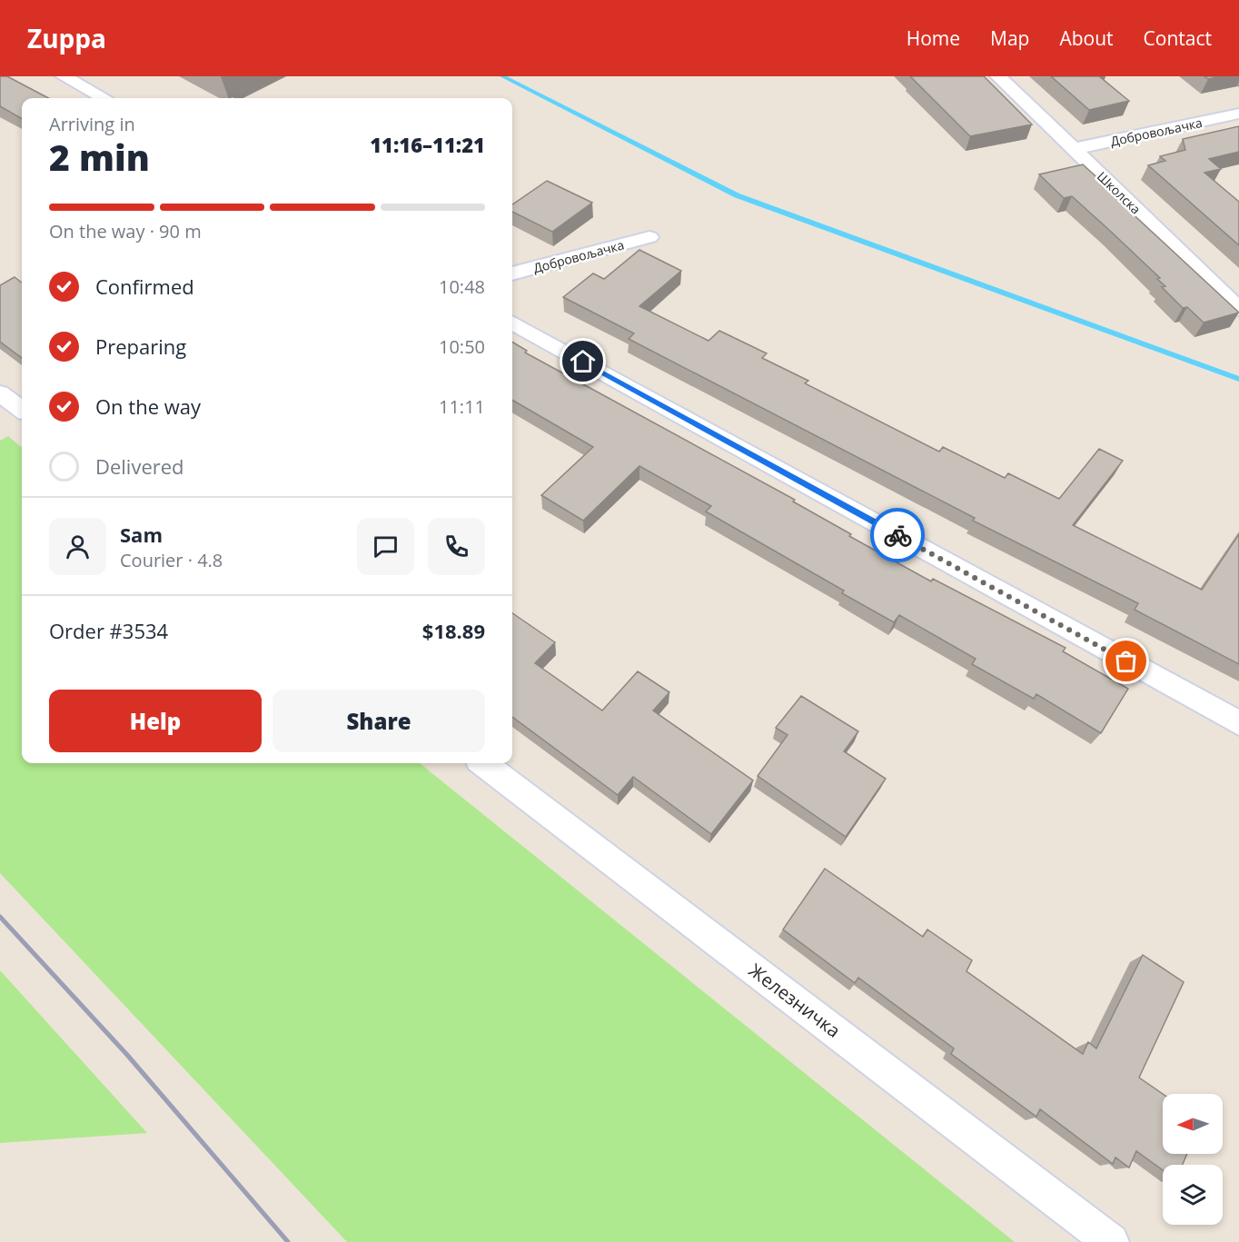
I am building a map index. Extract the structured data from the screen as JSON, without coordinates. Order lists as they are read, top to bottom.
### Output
{
  "streets": {
    "street": ["Добровољачка", "Школска", "Железничка"]
  },
  "crossings": [
    ["Добровољачка", "Школска"]
  ],
  "north": "left",
  "page": {
    "header": "Zuppa",
    "nav": [
      "Home",
      "Map",
      "About",
      "Contact"
    ],
    "heading": ["2 min", "Arriving in", "11:16–11:21"],
    "panel": [
      "Sam",
      "Courier · 4.8",
      "Order #3534",
      "$18.89"
    ],
    "bar": "On the way · 90 m",
    "list": [
      ["Confirmed", "10:48"],
      ["Preparing", "10:50"],
      ["On the way", "11:11"],
      "Delivered"
    ],
    "buttons": ["Help", "Share"]
  }
}
